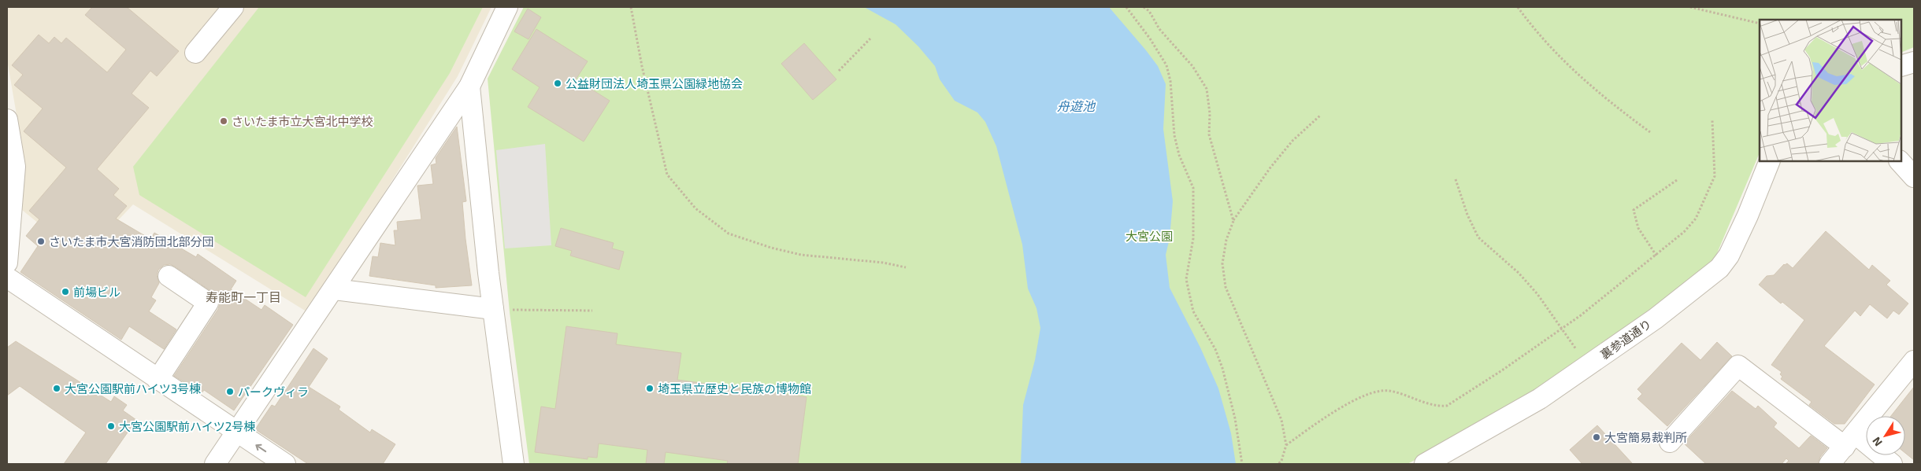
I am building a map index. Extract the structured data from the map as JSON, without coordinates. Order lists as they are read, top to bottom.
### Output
{
  "streets": {
    "street": ["裏参道通り"]
  },
  "districts": ["寿能町一丁目"],
  "water": ["舟遊池"],
  "parks": ["大宮公園"],
  "places": [
    "公益財団法人埼玉県公園緑地協会",
    "さいたま市立大宮北中学校",
    "さいたま市大宮消防団北部分団",
    "前場ビル",
    "大宮公園駅前ハイツ3号棟",
    "埼玉県立歴史と民族の博物館",
    "パークヴィラ",
    "大宮公園駅前ハイツ2号棟",
    "大宮簡易裁判所"
  ],
  "north": "bottom left"
}
